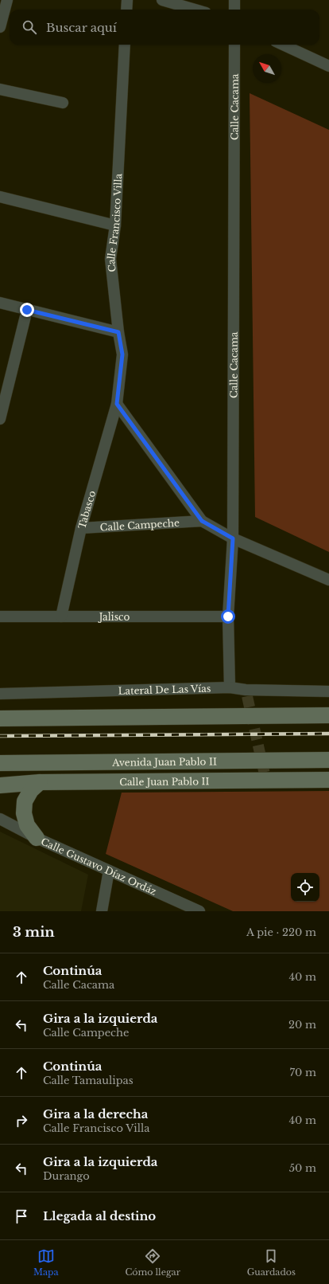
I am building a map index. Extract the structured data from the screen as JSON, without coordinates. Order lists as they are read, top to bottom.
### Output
{
  "streets": {
    "main road": ["Avenida Juan Pablo II", "Calle Juan Pablo II"],
    "street": [
      "Calle Cacama",
      "Calle Francisco Villa",
      "Tabasco",
      "Calle Campeche",
      "Jalisco",
      "Lateral De Las Vías",
      "Calle Gustavo Díaz Ordáz"
    ]
  },
  "crossings": [
    ["Calle Cacama", "Jalisco"],
    ["Calle Cacama", "Lateral De Las Vías"],
    ["Calle Francisco Villa", "Tabasco"],
    ["Tabasco", "Calle Campeche"],
    ["Tabasco", "Jalisco"]
  ],
  "north": "top left",
  "page": {
    "search": "Buscar aquí",
    "heading": ["3 min", "A pie · 220 m"],
    "list": [
      ["Continúa", "Calle Cacama", "40 m"],
      ["Gira a la izquierda", "Calle Campeche", "20 m"],
      ["Continúa", "Calle Tamaulipas", "70 m"],
      ["Gira a la derecha", "Calle Francisco Villa", "40 m"],
      ["Gira a la izquierda", "Durango", "50 m"],
      "Llegada al destino"
    ],
    "nav": ["Mapa", "Cómo llegar", "Guardados"]
  }
}
